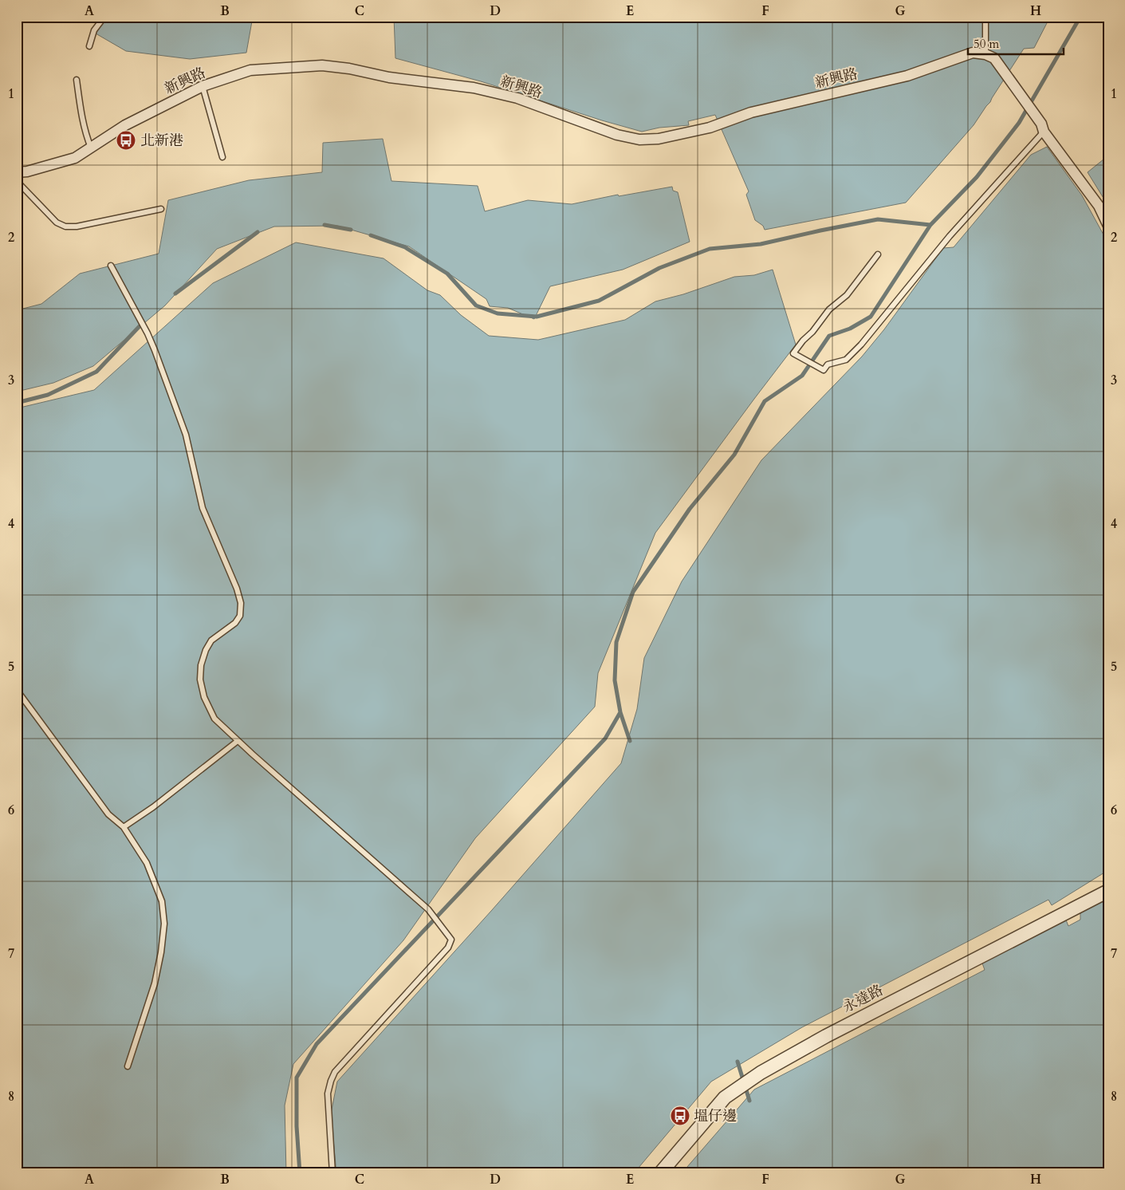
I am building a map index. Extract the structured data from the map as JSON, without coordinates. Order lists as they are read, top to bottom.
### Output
{
  "streets": {
    "street": ["新興路", "永達路"]
  },
  "places": {
    "bus stop": ["北新港", "塭仔邊"]
  },
  "scale_bar": "50 m",
  "grid": {
    "columns": [
      "A",
      "B",
      "C",
      "D",
      "E",
      "F",
      "G",
      "H"
    ],
    "rows": [
      "1",
      "2",
      "3",
      "4",
      "5",
      "6",
      "7",
      "8"
    ]
  }
}
